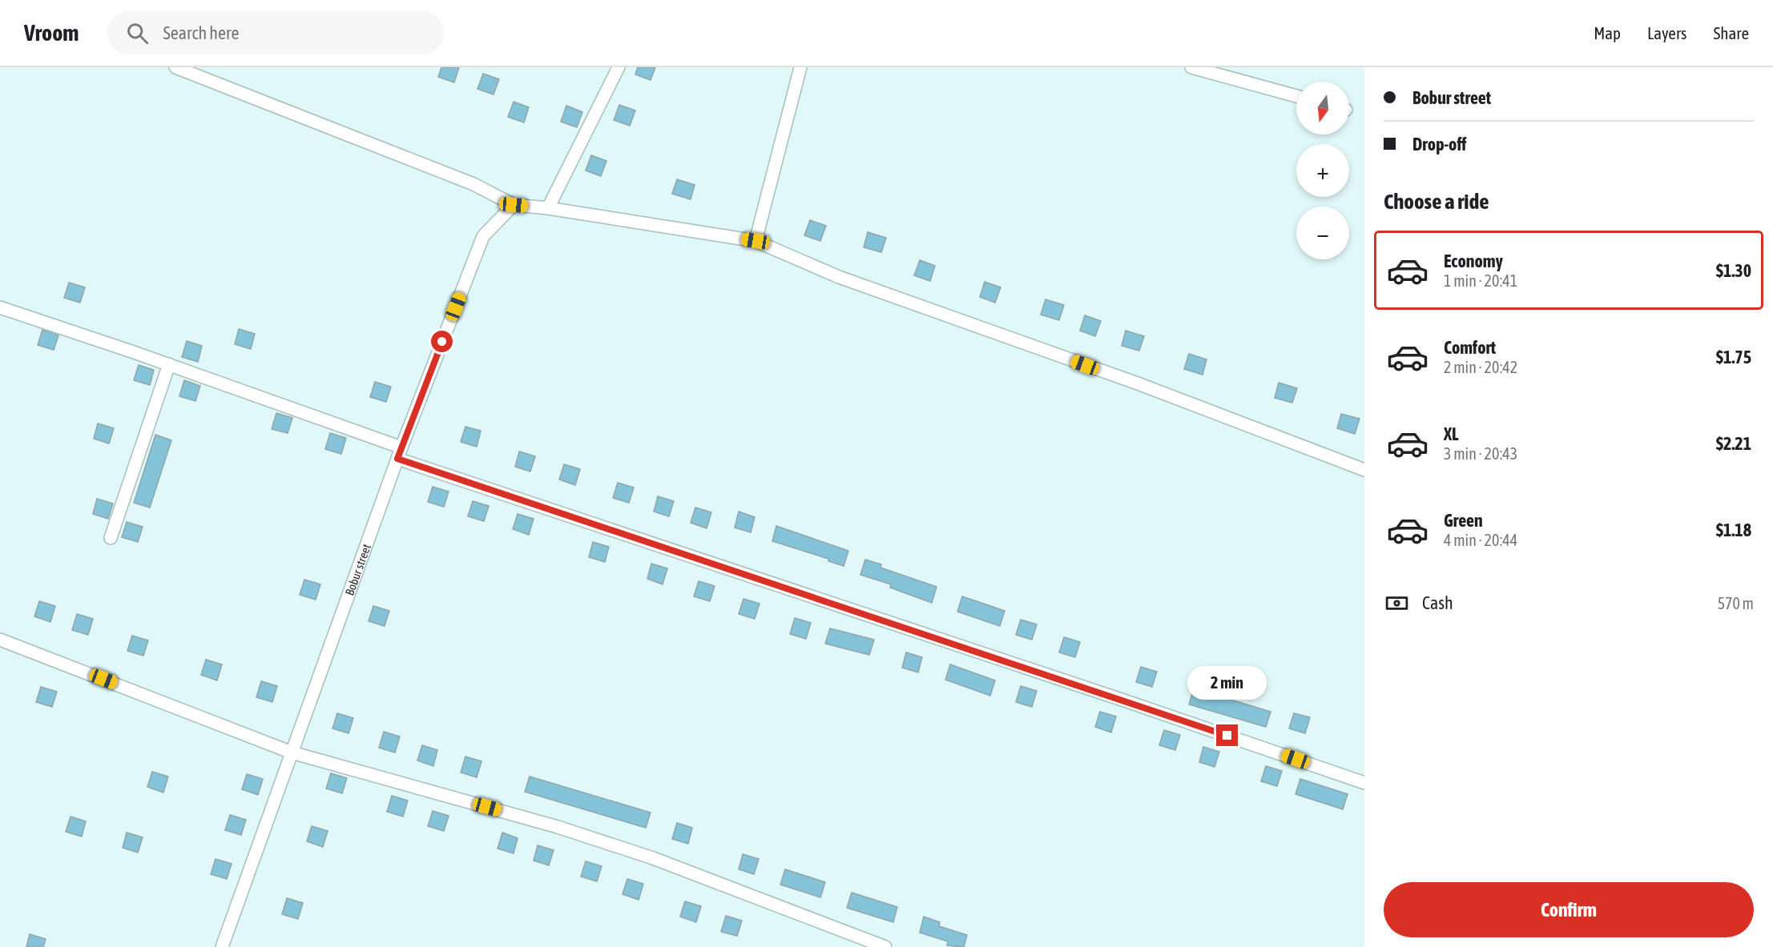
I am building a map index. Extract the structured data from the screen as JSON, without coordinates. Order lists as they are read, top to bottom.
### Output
{
  "streets": {
    "street": ["Bobur street"]
  },
  "north": "bottom",
  "page": {
    "header": "Vroom",
    "search": "Search here",
    "nav": ["Map", "Layers", "Share"],
    "banner": ["Bobur street", "Drop-off"],
    "map_buttons": ["+", "−"],
    "heading": "Choose a ride",
    "list": [
      {
        "name": "Economy",
        "note": "1 min · 20:41",
        "value": "$1.30"
      },
      {
        "name": "Comfort",
        "note": "2 min · 20:42",
        "value": "$1.75"
      },
      {
        "name": "XL",
        "note": "3 min · 20:43",
        "value": "$2.21"
      },
      {
        "name": "Green",
        "note": "4 min · 20:44",
        "value": "$1.18"
      }
    ],
    "pay": ["Cash", "570 m"],
    "bubble": "2 min",
    "buttons": "Confirm"
  }
}
